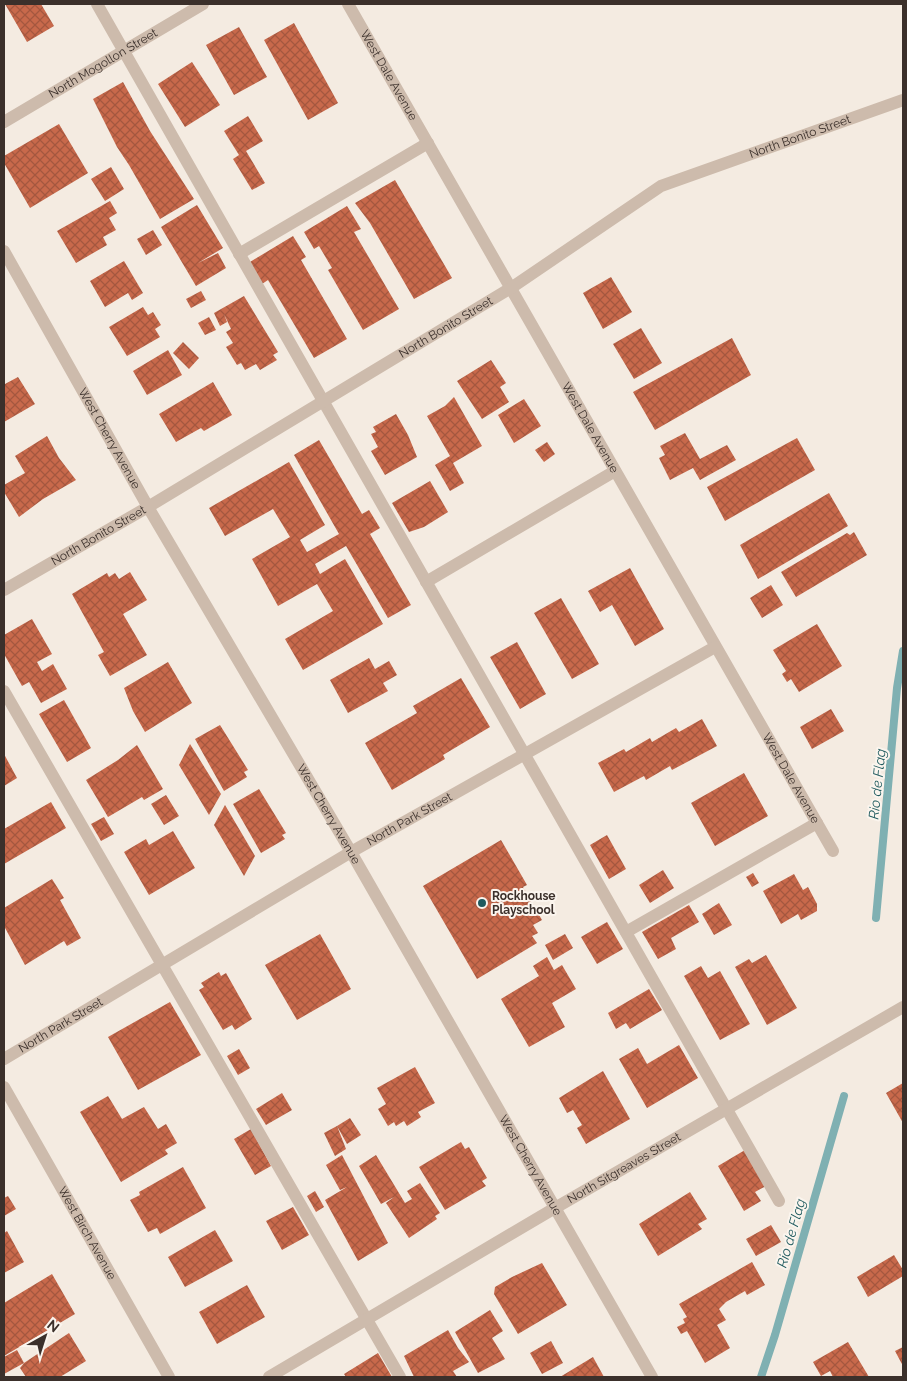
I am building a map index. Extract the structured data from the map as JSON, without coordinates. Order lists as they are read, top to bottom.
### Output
{
  "streets": {
    "street": [
      "North Mogollon Street",
      "West Dale Avenue",
      "North Bonito Street",
      "West Cherry Avenue",
      "North Park Street",
      "North Sitgreaves Street",
      "West Birch Avenue"
    ]
  },
  "crossings": [
    ["West Dale Avenue", "North Bonito Street"],
    ["West Dale Avenue", "North Park Street"],
    ["North Bonito Street", "West Cherry Avenue"],
    ["West Cherry Avenue", "North Park Street"],
    ["West Cherry Avenue", "North Sitgreaves Street"]
  ],
  "water": ["Rio de Flag"],
  "places": ["Rockhouse Playschool"],
  "north": "top right"
}
